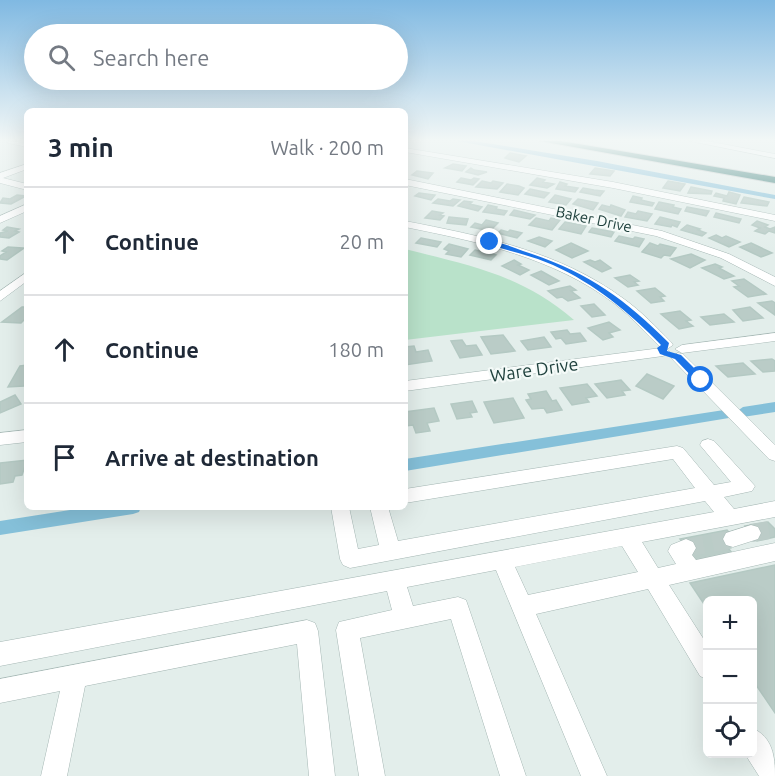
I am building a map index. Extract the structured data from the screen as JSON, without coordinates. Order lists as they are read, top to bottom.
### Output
{
  "streets": {
    "street": ["Baker Drive", "Ware Drive"]
  },
  "page": {
    "search": "Search here",
    "heading": ["3 min", "Walk · 200 m"],
    "list": [
      ["Continue", "20 m"],
      ["Continue", "180 m"],
      "Arrive at destination"
    ],
    "map_buttons": ["+", "−"]
  }
}
